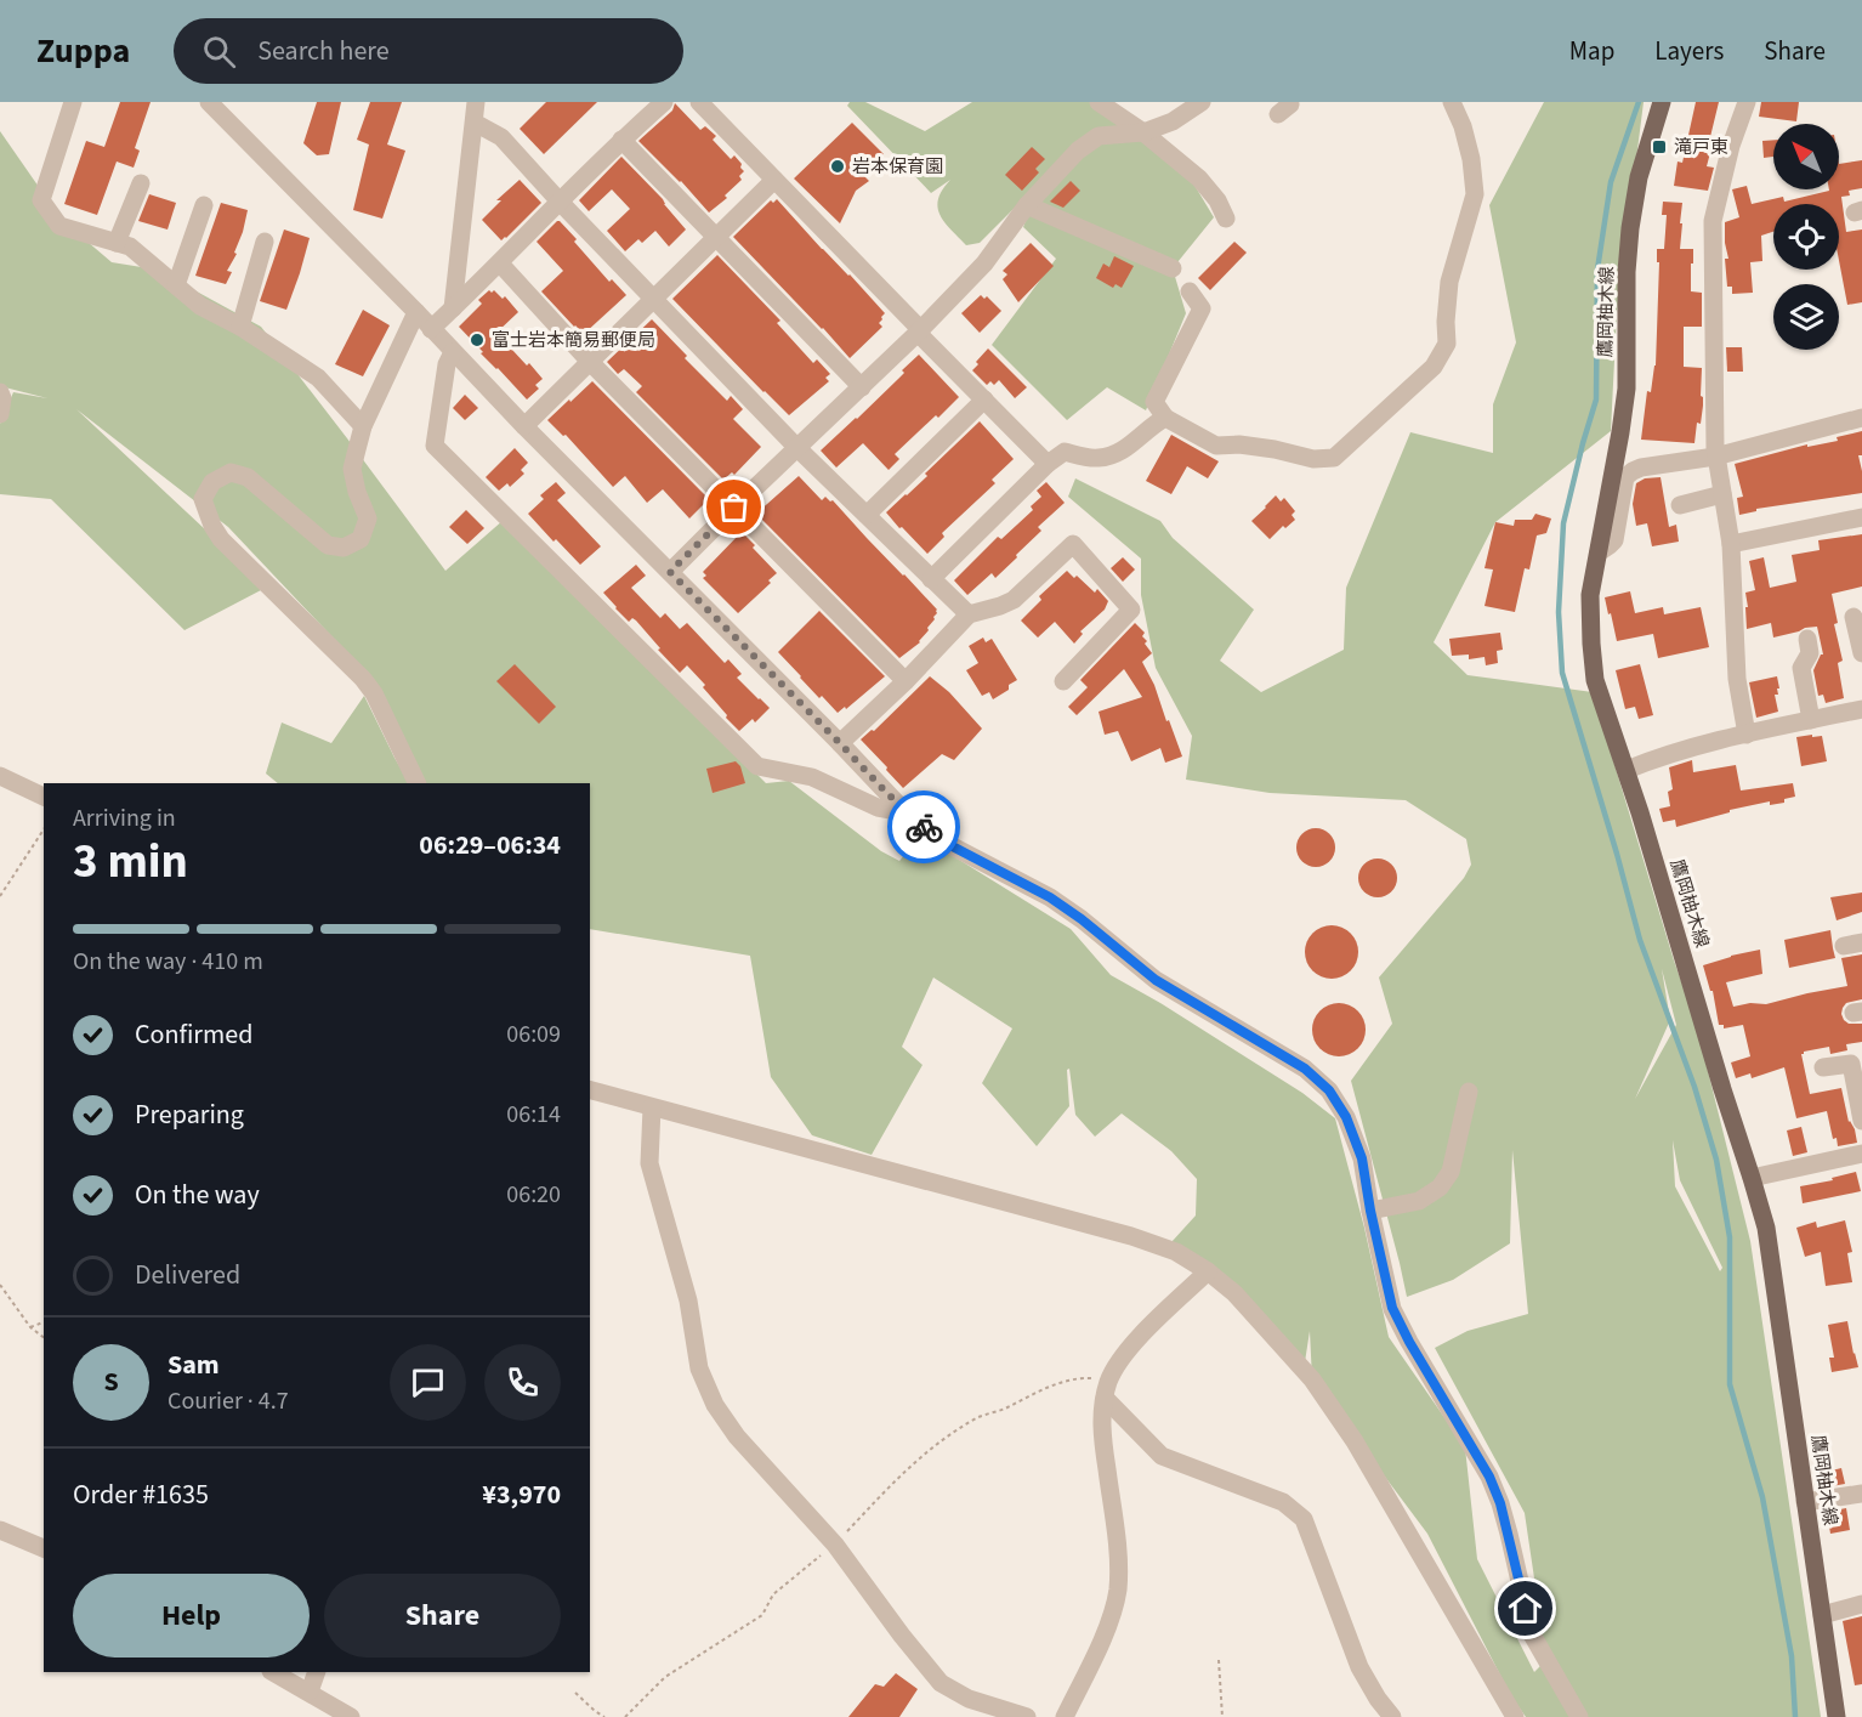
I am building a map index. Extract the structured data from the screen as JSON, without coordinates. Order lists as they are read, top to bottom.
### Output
{
  "streets": {
    "main road": ["鷹岡柚木線"]
  },
  "places": {
    "transit": ["滝戸東"],
    "other": ["岩本保育園", "富士岩本簡易郵便局"]
  },
  "north": "top left",
  "page": {
    "header": "Zuppa",
    "search": "Search here",
    "nav": ["Map", "Layers", "Share"],
    "heading": ["3 min", "Arriving in", "06:29–06:34"],
    "panel": [
      "Sam",
      "Courier · 4.7",
      "Order #1635",
      "¥3,970"
    ],
    "bar": "On the way · 410 m",
    "list": [
      ["Confirmed", "06:09"],
      ["Preparing", "06:14"],
      ["On the way", "06:20"],
      "Delivered"
    ],
    "round": "S",
    "buttons": ["Help", "Share"]
  }
}
